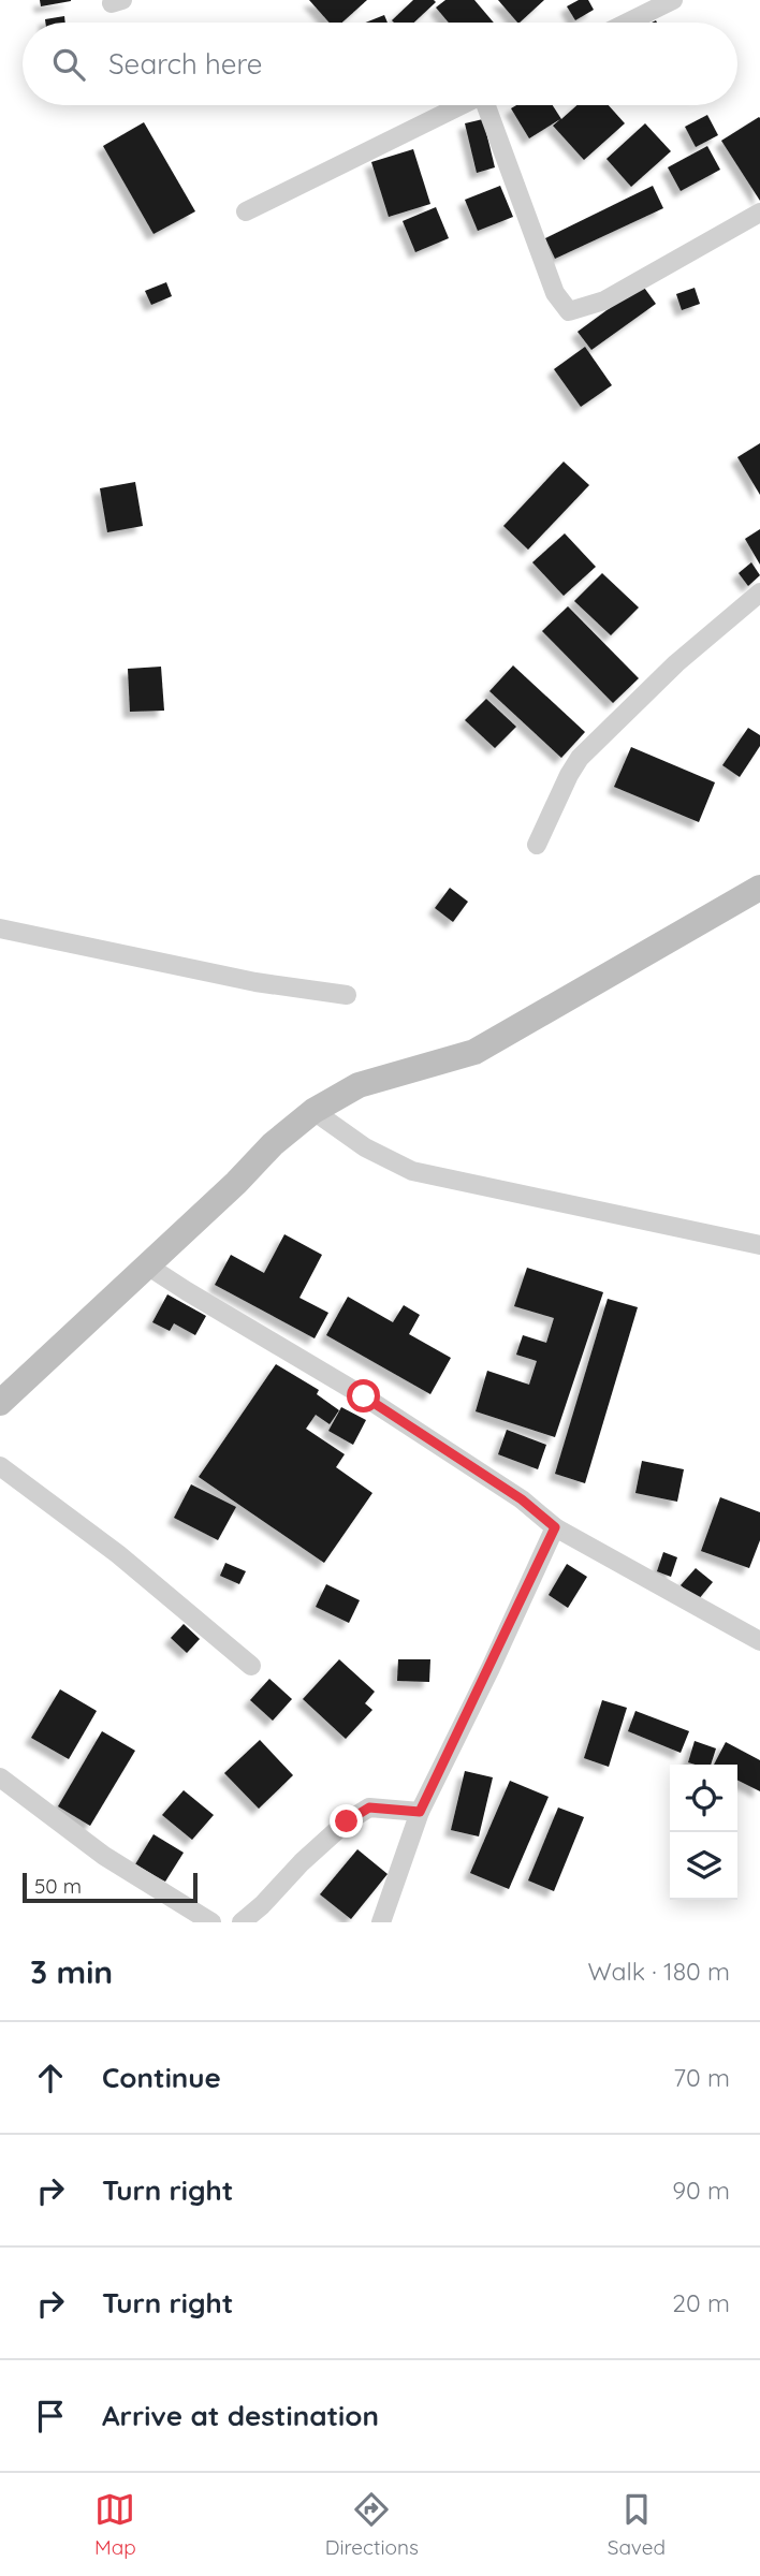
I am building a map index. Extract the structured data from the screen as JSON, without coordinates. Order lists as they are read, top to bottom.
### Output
{
  "scale_bar": "50 m",
  "page": {
    "search": "Search here",
    "scale": "50 m",
    "heading": ["3 min", "Walk · 180 m"],
    "list": [
      ["Continue", "70 m"],
      ["Turn right", "90 m"],
      ["Turn right", "20 m"],
      "Arrive at destination"
    ],
    "nav": ["Map", "Directions", "Saved"]
  }
}
